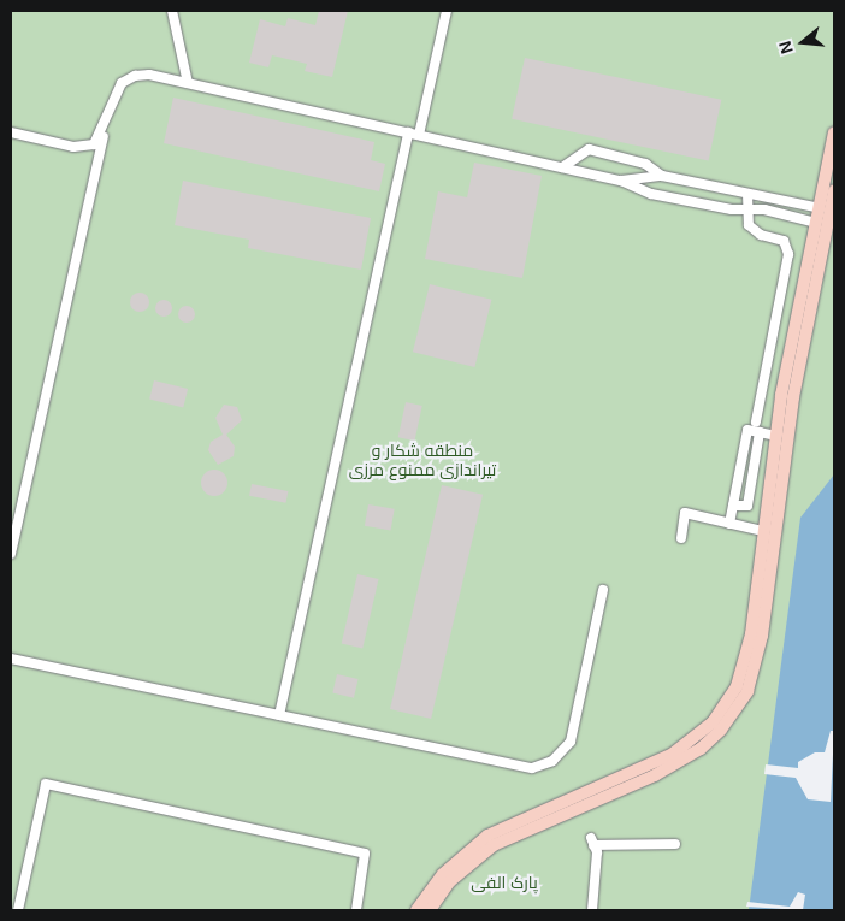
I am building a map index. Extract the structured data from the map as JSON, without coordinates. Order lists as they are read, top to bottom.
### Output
{
  "parks": ["منطقه شکار و تیراندازی ممنوع مرزی", "پارک الفی"],
  "north": "left"
}
